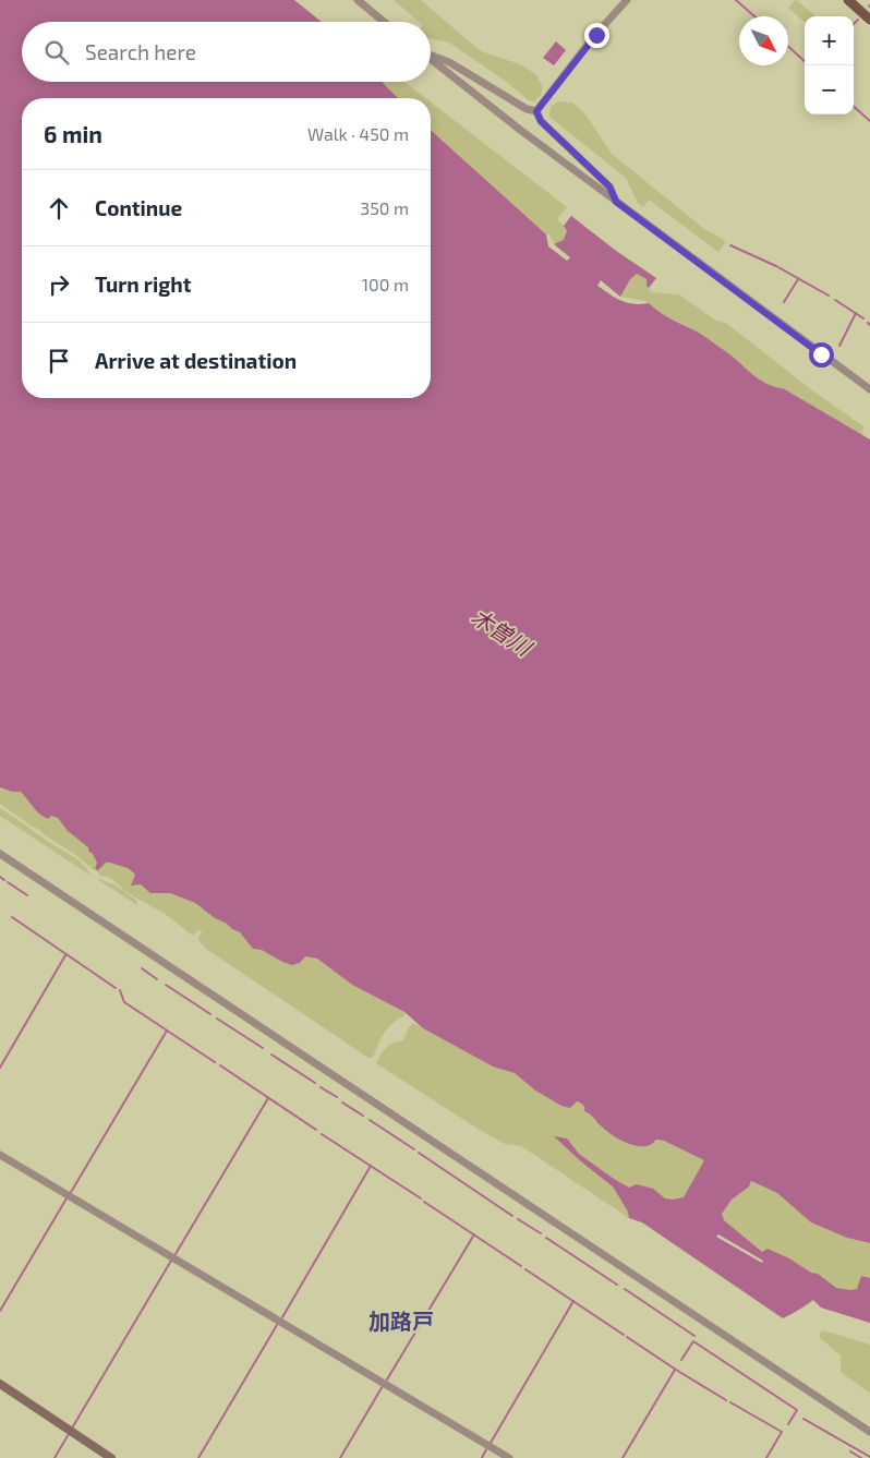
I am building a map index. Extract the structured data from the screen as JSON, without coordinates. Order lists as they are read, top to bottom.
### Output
{
  "districts": ["加路戸"],
  "water": ["木曽川"],
  "north": "bottom right",
  "page": {
    "map_buttons": ["+", "−"],
    "search": "Search here",
    "heading": ["6 min", "Walk · 450 m"],
    "list": [
      ["Continue", "350 m"],
      ["Turn right", "100 m"],
      "Arrive at destination"
    ]
  }
}
